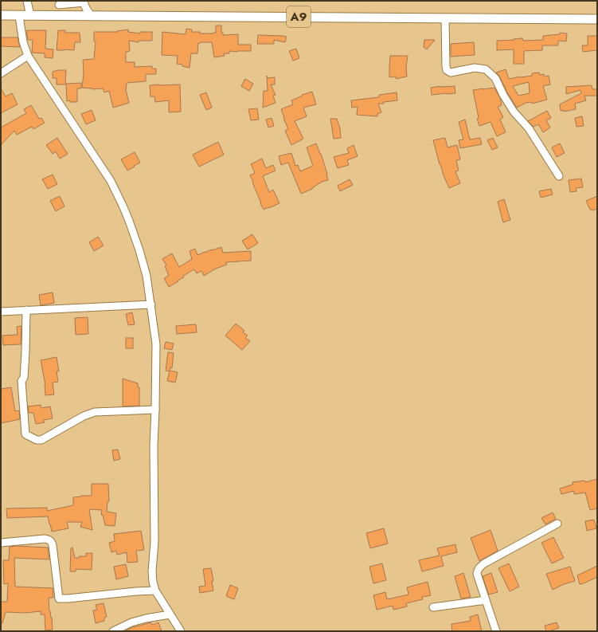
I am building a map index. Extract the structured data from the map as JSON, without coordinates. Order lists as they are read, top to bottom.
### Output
{
  "streets": {
    "main road": ["A9"]
  }
}
